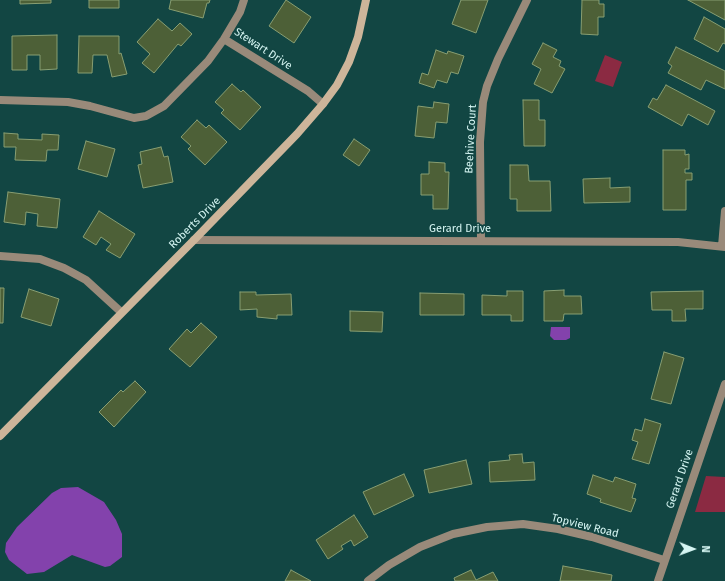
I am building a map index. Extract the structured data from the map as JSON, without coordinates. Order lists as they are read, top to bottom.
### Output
{
  "streets": {
    "street": [
      "Stewart Drive",
      "Beehive Court",
      "Roberts Drive",
      "Gerard Drive",
      "Topview Road"
    ]
  },
  "crossings": [
    ["Stewart Drive", "Roberts Drive"],
    ["Beehive Court", "Gerard Drive"],
    ["Roberts Drive", "Gerard Drive"],
    ["Gerard Drive", "Topview Road"]
  ],
  "north": "right"
}
